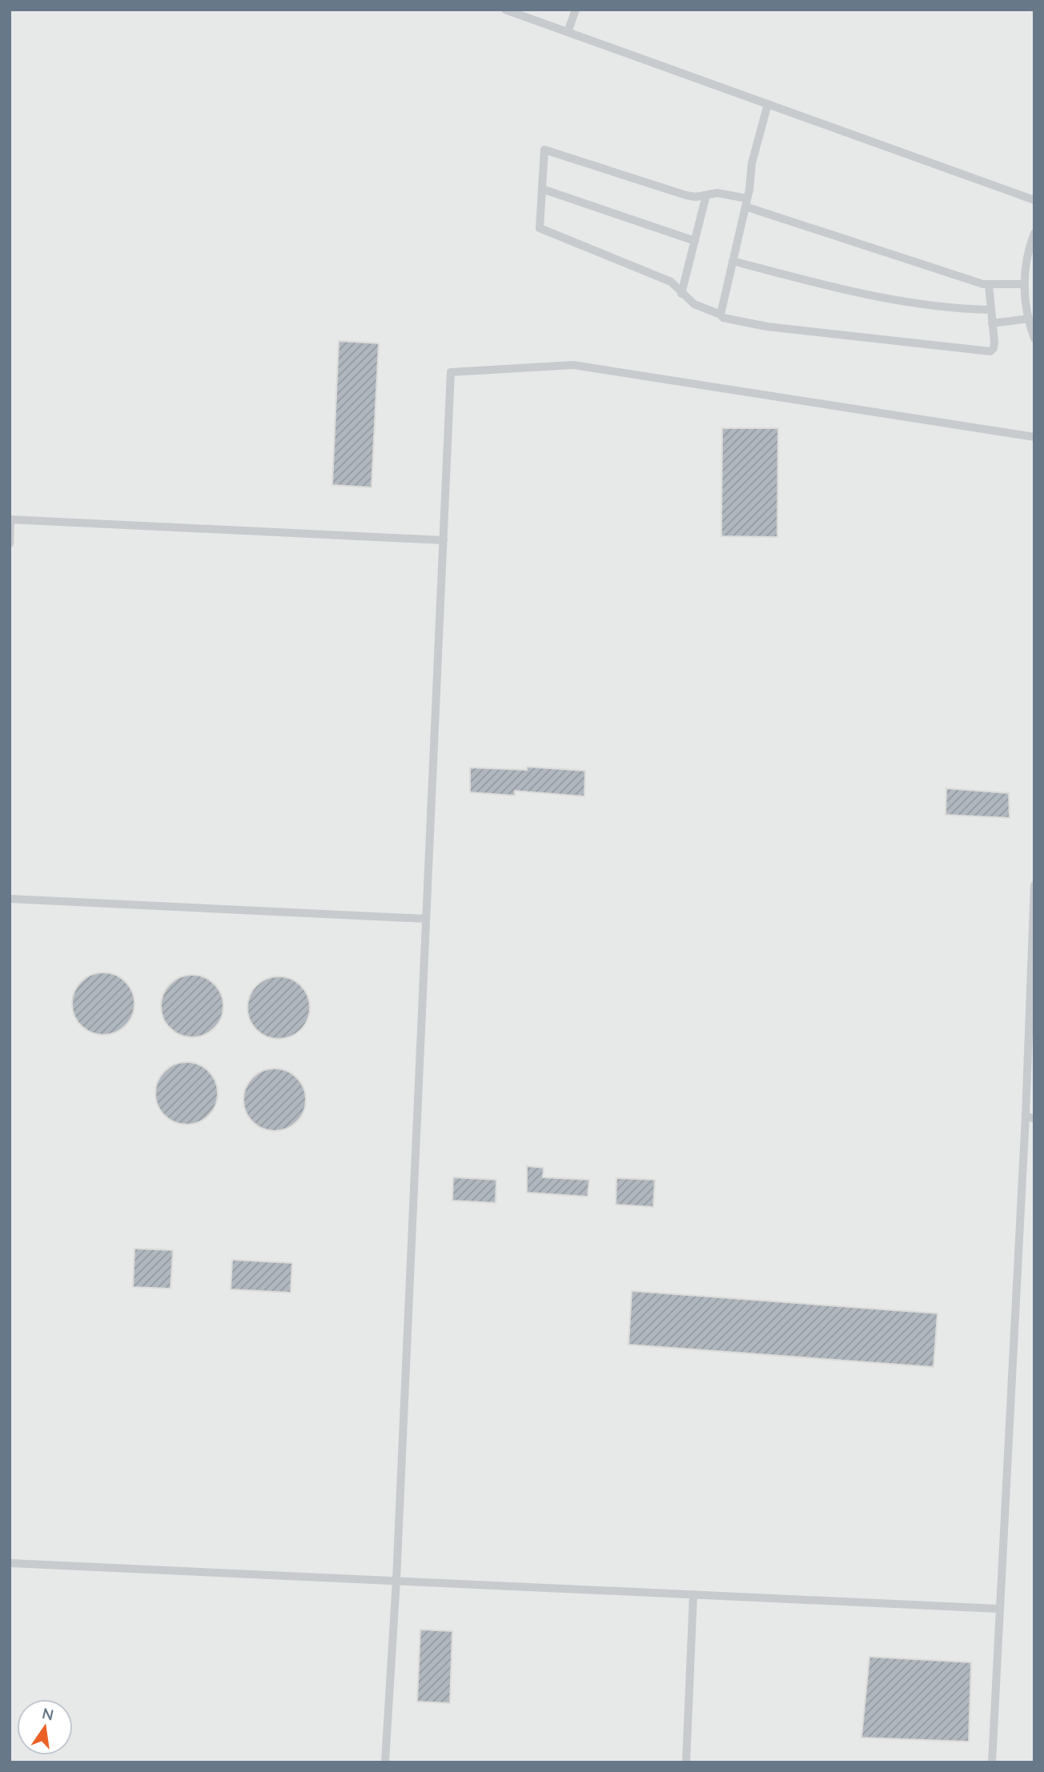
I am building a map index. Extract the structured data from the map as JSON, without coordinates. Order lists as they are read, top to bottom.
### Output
{
  "north": "top"
}
